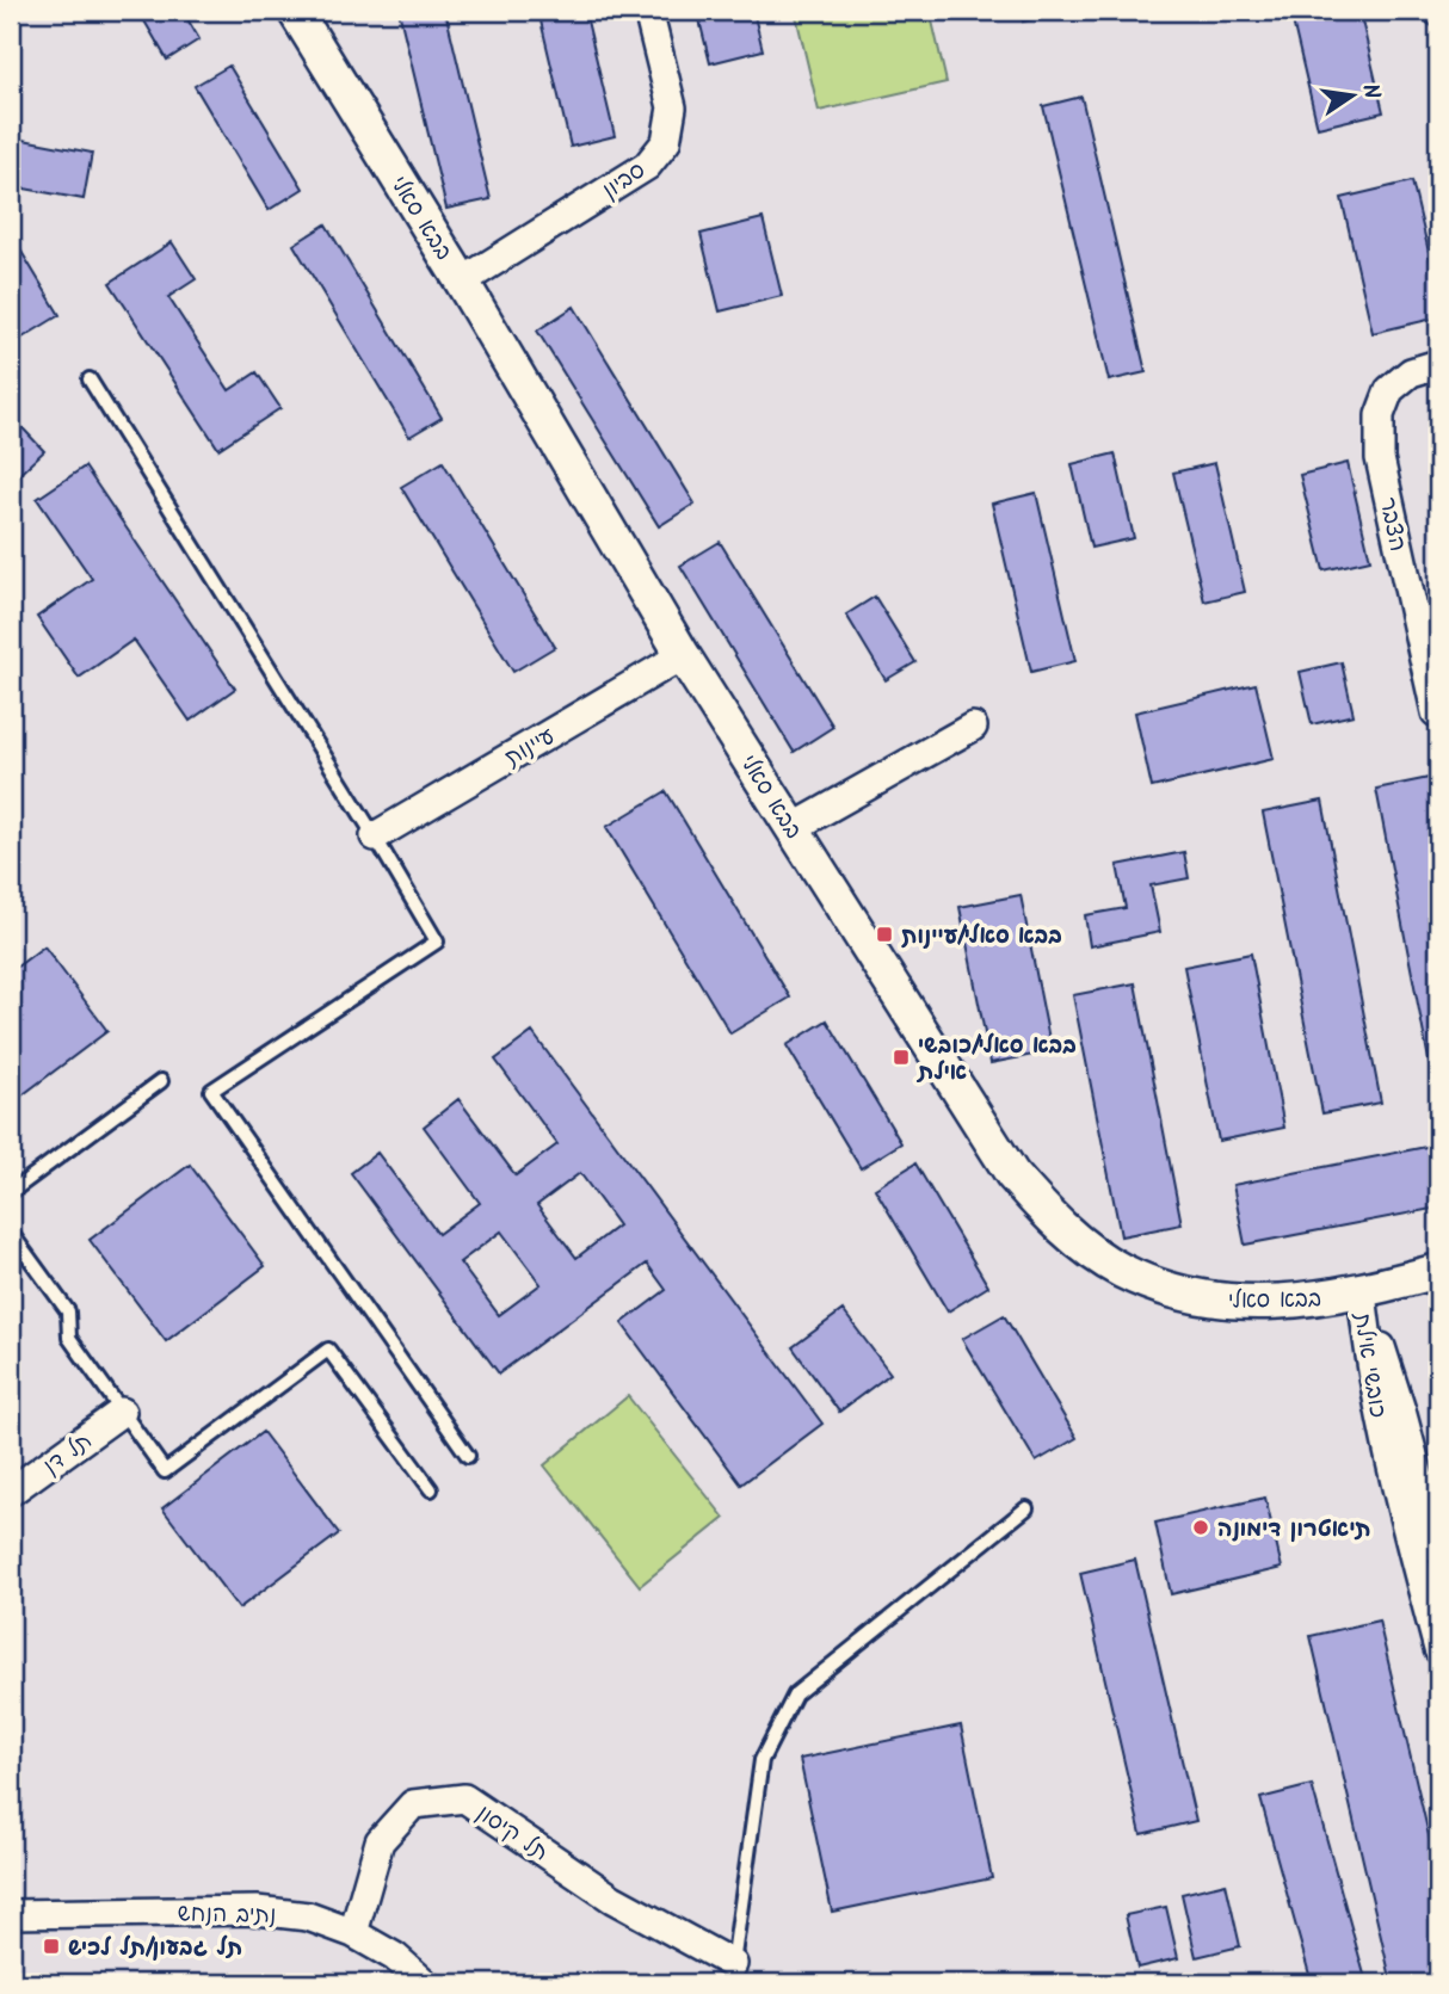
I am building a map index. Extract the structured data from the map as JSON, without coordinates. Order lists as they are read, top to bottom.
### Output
{
  "streets": {
    "street": [
      "סביון",
      "בבא סאלי",
      "הצבר",
      "עיינות",
      "כובשי אילת",
      "תל דן",
      "תל קיסון",
      "נתיב הנחש"
    ]
  },
  "crossings": [
    ["סביון", "בבא סאלי"],
    ["בבא סאלי", "עיינות"],
    ["בבא סאלי", "כובשי אילת"],
    ["תל קיסון", "נתיב הנחש"]
  ],
  "places": {
    "transit": ["בבא סאלי/עיינות", "בבא סאלי/כובשי אילת", "תל גבעון/תל לכיש"],
    "other": ["תיאטרון דימונה"]
  },
  "north": "right"
}
